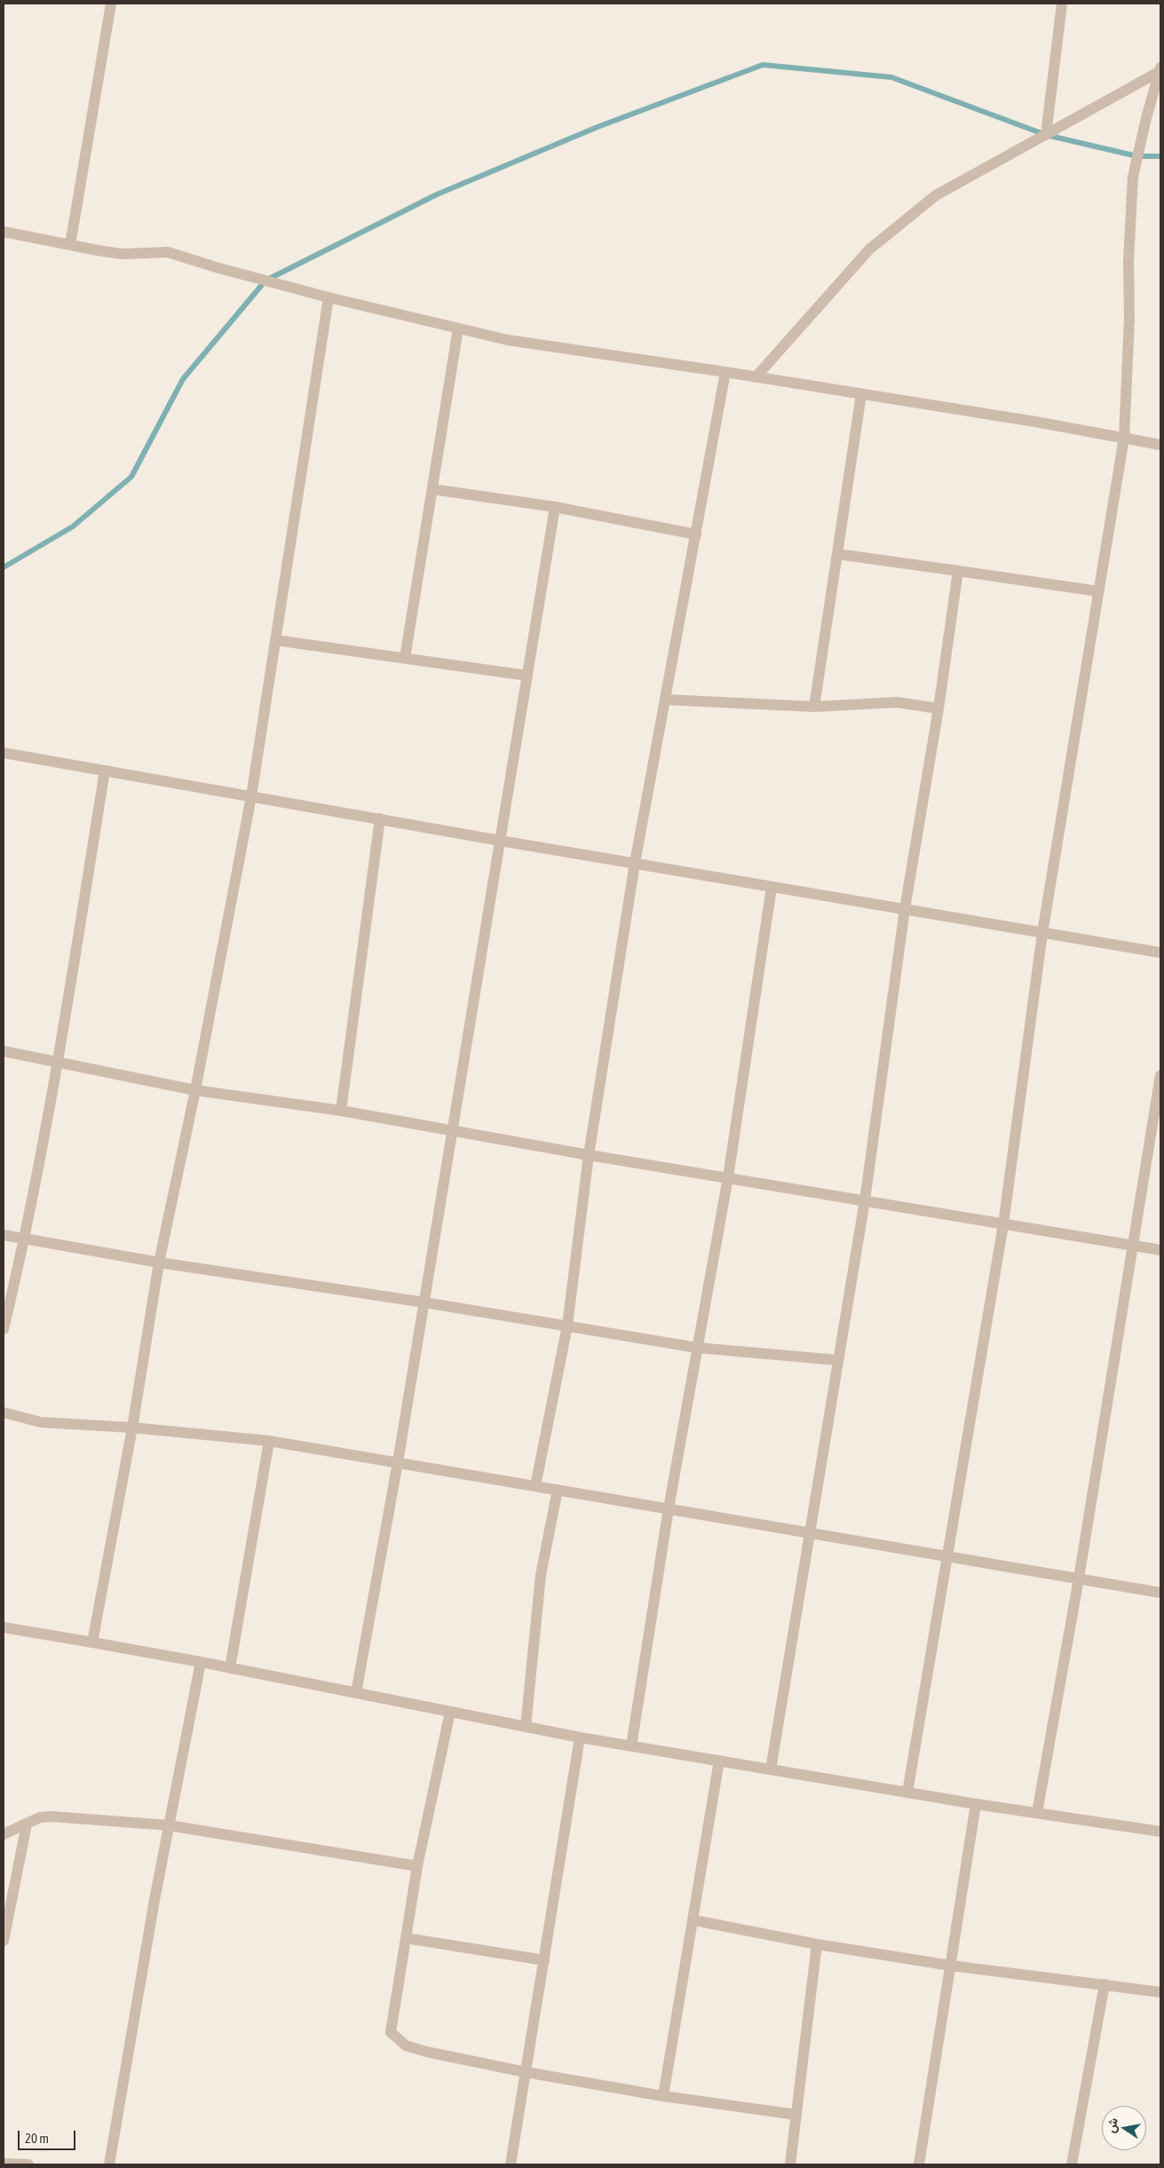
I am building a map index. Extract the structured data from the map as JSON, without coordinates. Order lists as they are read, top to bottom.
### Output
{
  "scale_bar": "20 m",
  "north": "left"
}
